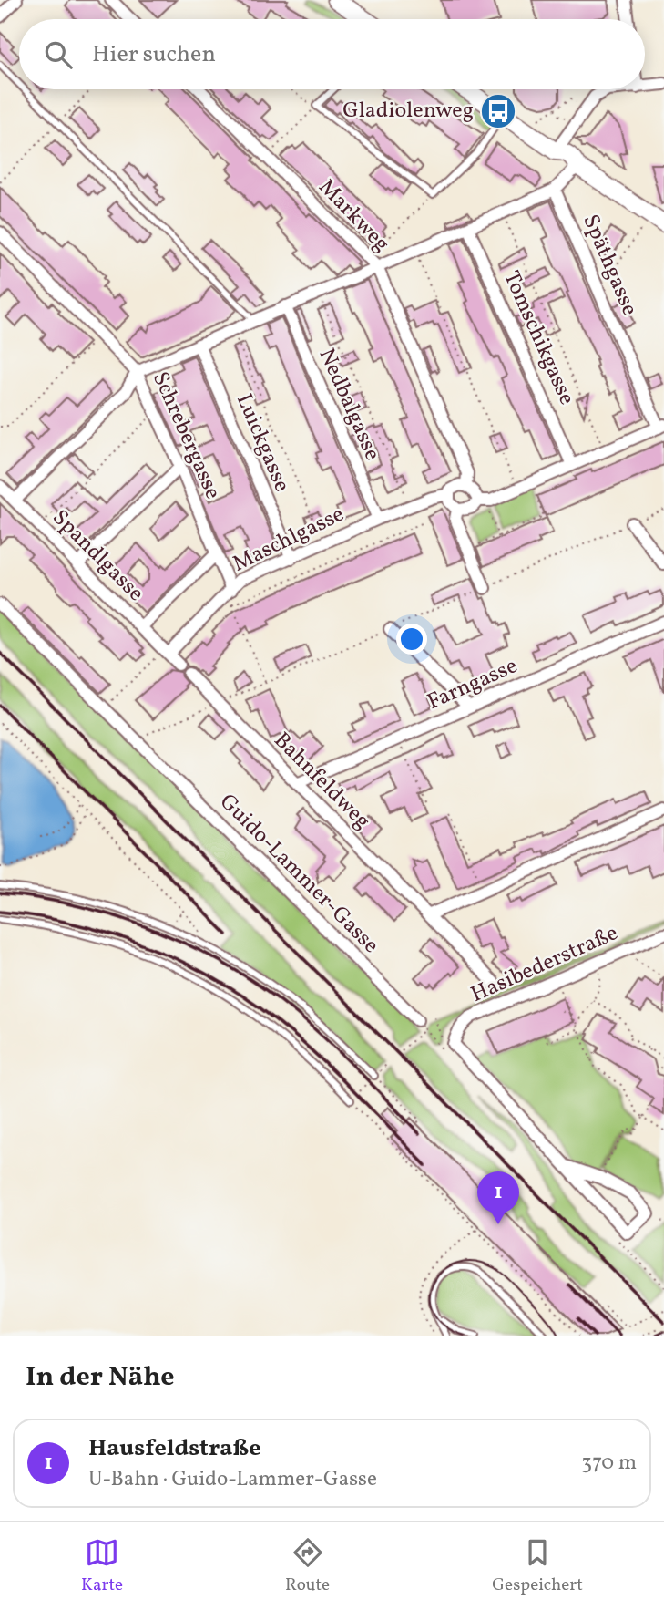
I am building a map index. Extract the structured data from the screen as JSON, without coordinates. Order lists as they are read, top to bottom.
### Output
{
  "streets": {
    "street": [
      "Markweg",
      "Späthgasse",
      "Tomschikgasse",
      "Nedbalgasse",
      "Schrebergasse",
      "Luickgasse",
      "Maschlgasse",
      "Spandlgasse",
      "Farngasse",
      "Bahnfeldweg",
      "Guido-Lammer-Gasse",
      "Hasibederstraße"
    ]
  },
  "crossings": [
    ["Markweg", "Maschlgasse"],
    ["Nedbalgasse", "Maschlgasse"],
    ["Schrebergasse", "Maschlgasse"],
    ["Luickgasse", "Maschlgasse"],
    ["Maschlgasse", "Spandlgasse"],
    ["Farngasse", "Bahnfeldweg"]
  ],
  "places": {
    "bus stop": ["Gladiolenweg"]
  },
  "page": {
    "search": "Hier suchen",
    "pins": "1",
    "heading": "In der Nähe",
    "list": [
      {
        "mark": "1",
        "name": "Hausfeldstraße",
        "note": "U-Bahn · Guido-Lammer-Gasse",
        "value": "370 m"
      }
    ],
    "nav": ["Karte", "Route", "Gespeichert"]
  }
}
